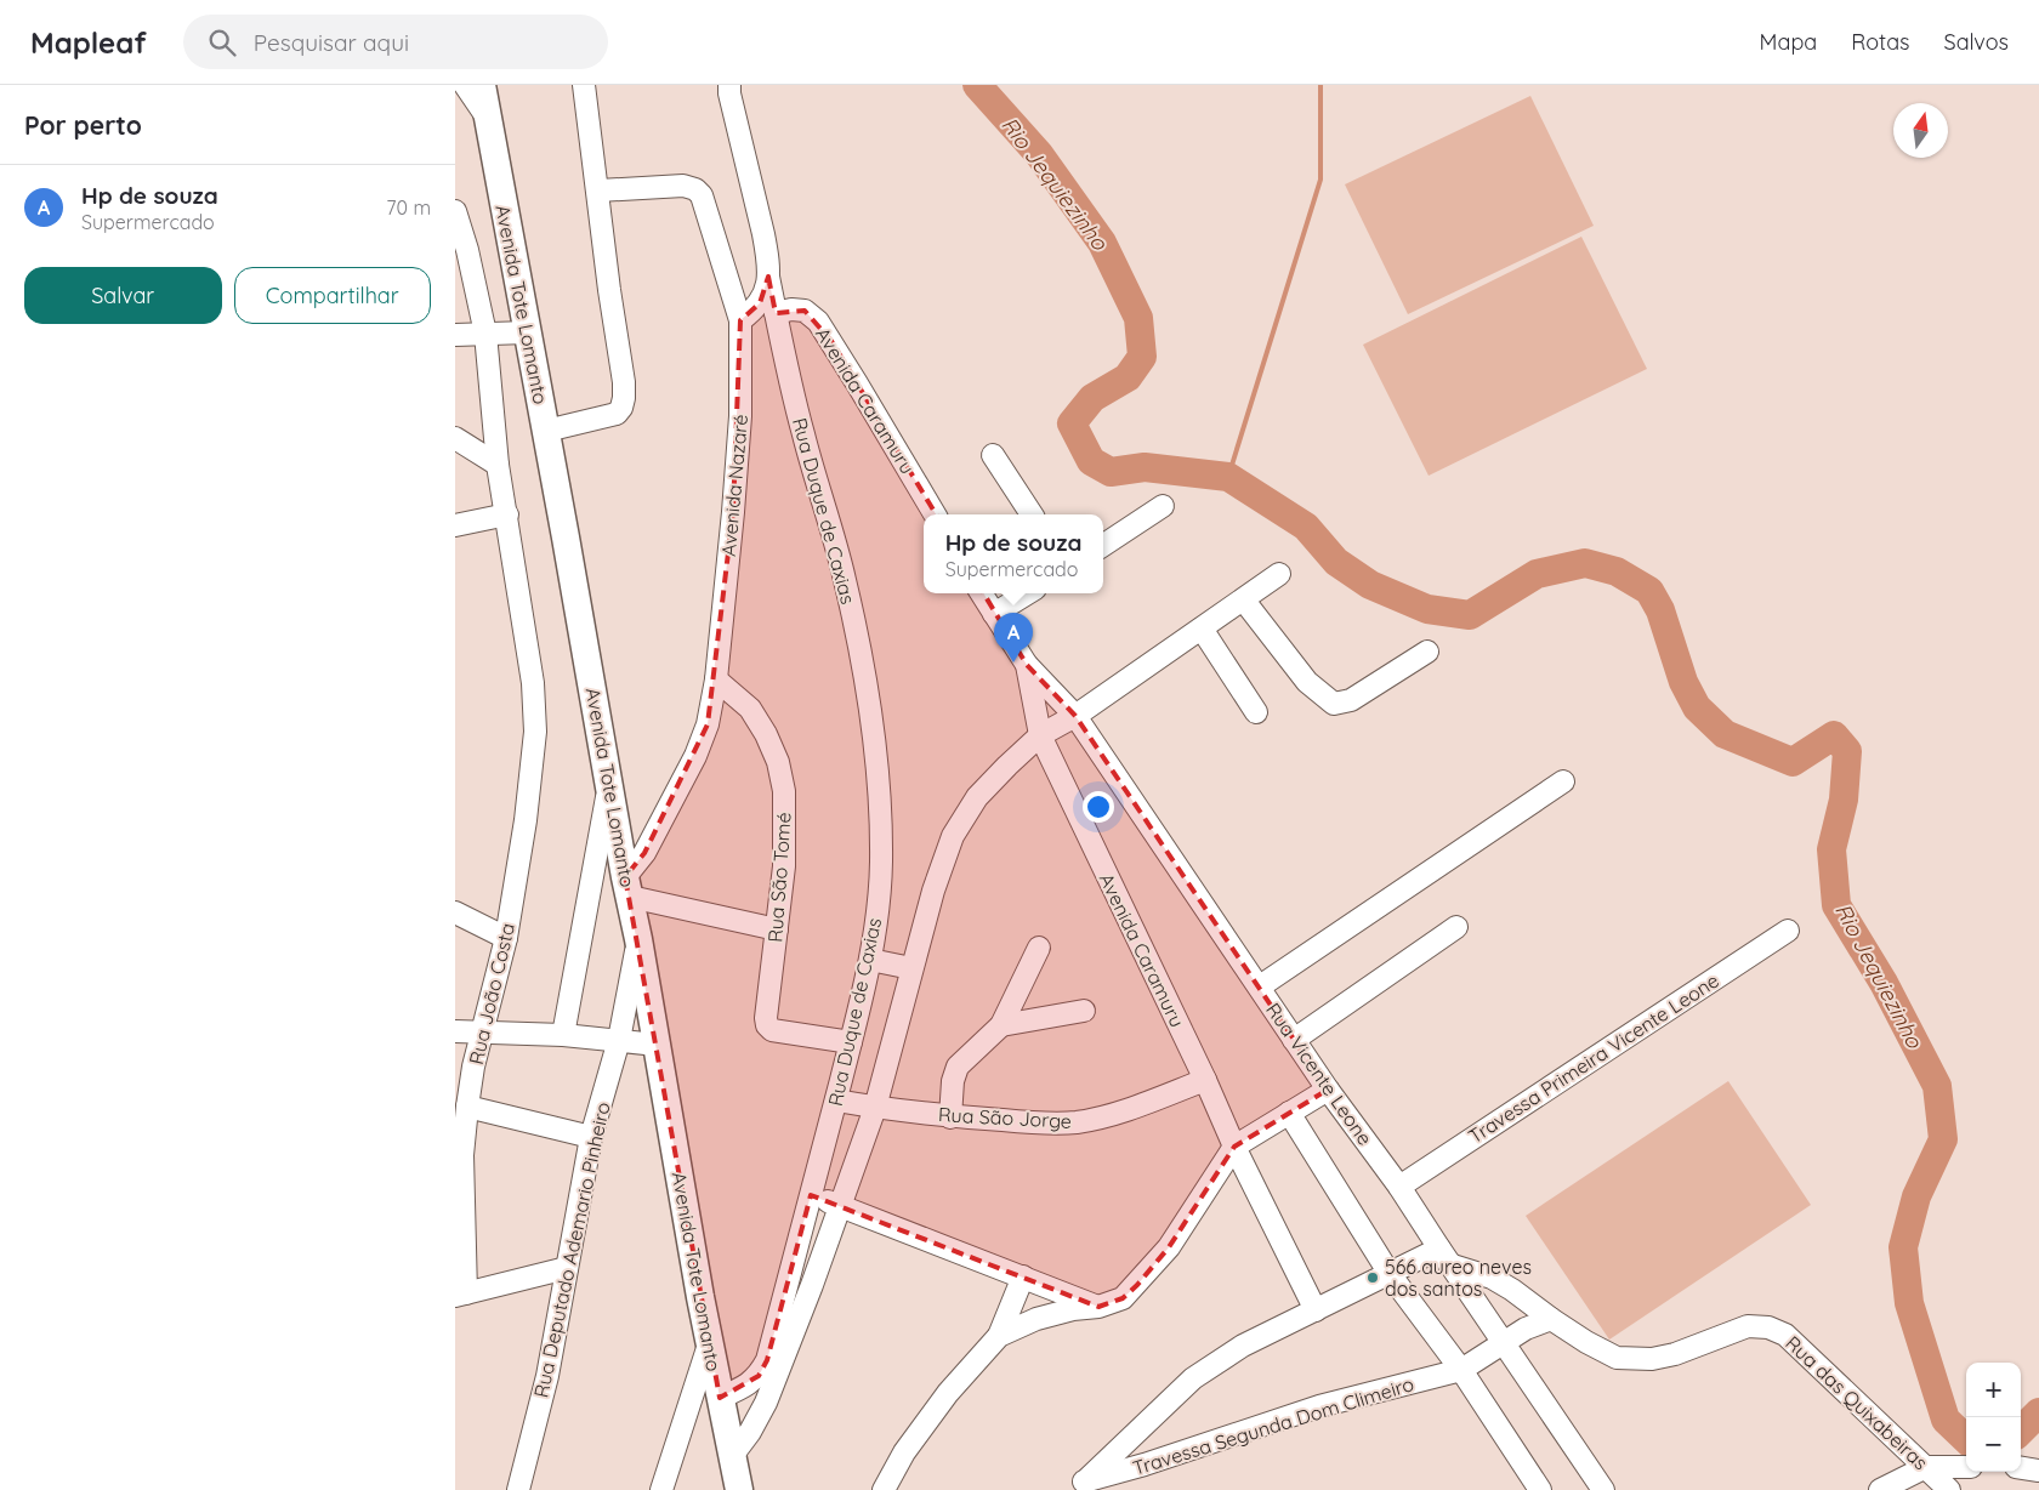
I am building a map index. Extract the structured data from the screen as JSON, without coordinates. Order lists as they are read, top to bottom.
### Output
{
  "streets": {
    "main road": ["Avenida Tote Lomanto"],
    "street": [
      "Avenida Caramuru",
      "Avenida Nazaré",
      "Rua Duque de Caxias",
      "Rua São Tomé",
      "Rua João Costa",
      "Travessa Primeira Vicente Leone",
      "Rua Vicente Leone",
      "Rua São Jorge",
      "Rua Deputado Ademario Pinheiro",
      "Rua das Quixabeiras",
      "Travessa Segunda Dom Climeiro"
    ]
  },
  "crossings": [
    ["Avenida Tote Lomanto", "Avenida Nazaré"],
    ["Avenida Tote Lomanto", "Rua Duque de Caxias"],
    ["Avenida Tote Lomanto", "Rua Deputado Ademario Pinheiro"],
    ["Avenida Caramuru", "Rua Duque de Caxias"],
    ["Avenida Caramuru", "Rua Vicente Leone"],
    ["Avenida Caramuru", "Rua São Jorge"],
    ["Avenida Nazaré", "Rua São Tomé"],
    ["Rua Duque de Caxias", "Rua São Tomé"],
    ["Rua Duque de Caxias", "Rua Vicente Leone"],
    ["Rua Duque de Caxias", "Rua São Jorge"],
    ["Travessa Primeira Vicente Leone", "Rua Vicente Leone"],
    ["Rua Vicente Leone", "Rua das Quixabeiras"]
  ],
  "water": ["Rio Jequiezinho"],
  "places": ["566 aureo neves dos santos"],
  "north": "top",
  "page": {
    "header": "Mapleaf",
    "search": "Pesquisar aqui",
    "nav": ["Mapa", "Rotas", "Salvos"],
    "heading": "Por perto",
    "list": [
      {
        "mark": "A",
        "name": "Hp de souza",
        "note": "Supermercado",
        "value": "70 m"
      }
    ],
    "buttons": ["Salvar", "Compartilhar"],
    "popup": ["Hp de souza", "Supermercado"],
    "pins": "A",
    "map_buttons": ["+", "−"]
  }
}
